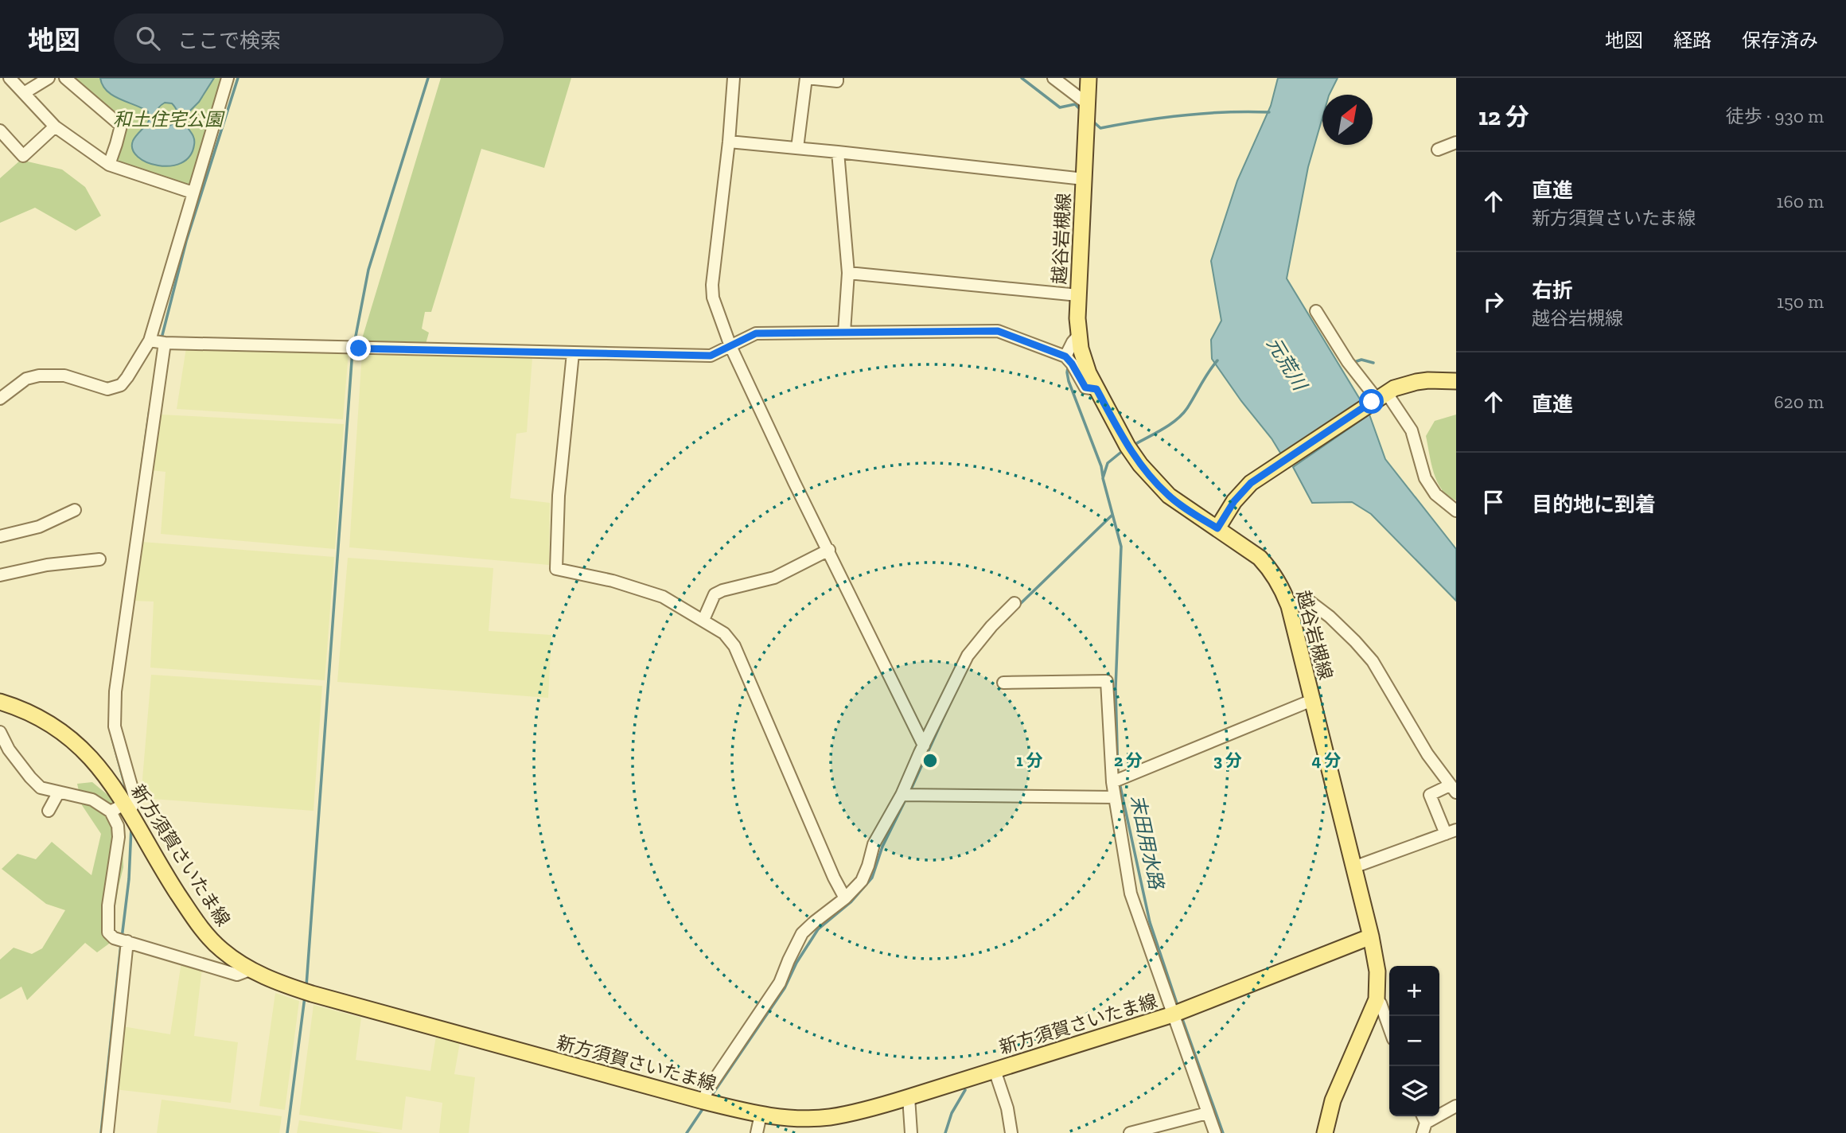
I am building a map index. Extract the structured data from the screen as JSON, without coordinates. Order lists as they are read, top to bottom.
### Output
{
  "streets": {
    "main road": ["越谷岩槻線", "新方須賀さいたま線"]
  },
  "crossings": [
    ["越谷岩槻線", "新方須賀さいたま線"]
  ],
  "water": ["元荒川", "末田用水路"],
  "parks": ["和土住宅公園"],
  "north": "top right",
  "page": {
    "header": "地図",
    "search": "ここで検索",
    "nav": ["地図", "経路", "保存済み"],
    "heading": ["12 分", "徒歩 · 930 m"],
    "list": [
      ["直進", "新方須賀さいたま線", "160 m"],
      ["右折", "越谷岩槻線", "150 m"],
      ["直進", "620 m"],
      "目的地に到着"
    ],
    "map_buttons": ["+", "−"]
  },
  "rings": [
    "1 分",
    "2 分",
    "3 分",
    "4 分"
  ]
}
